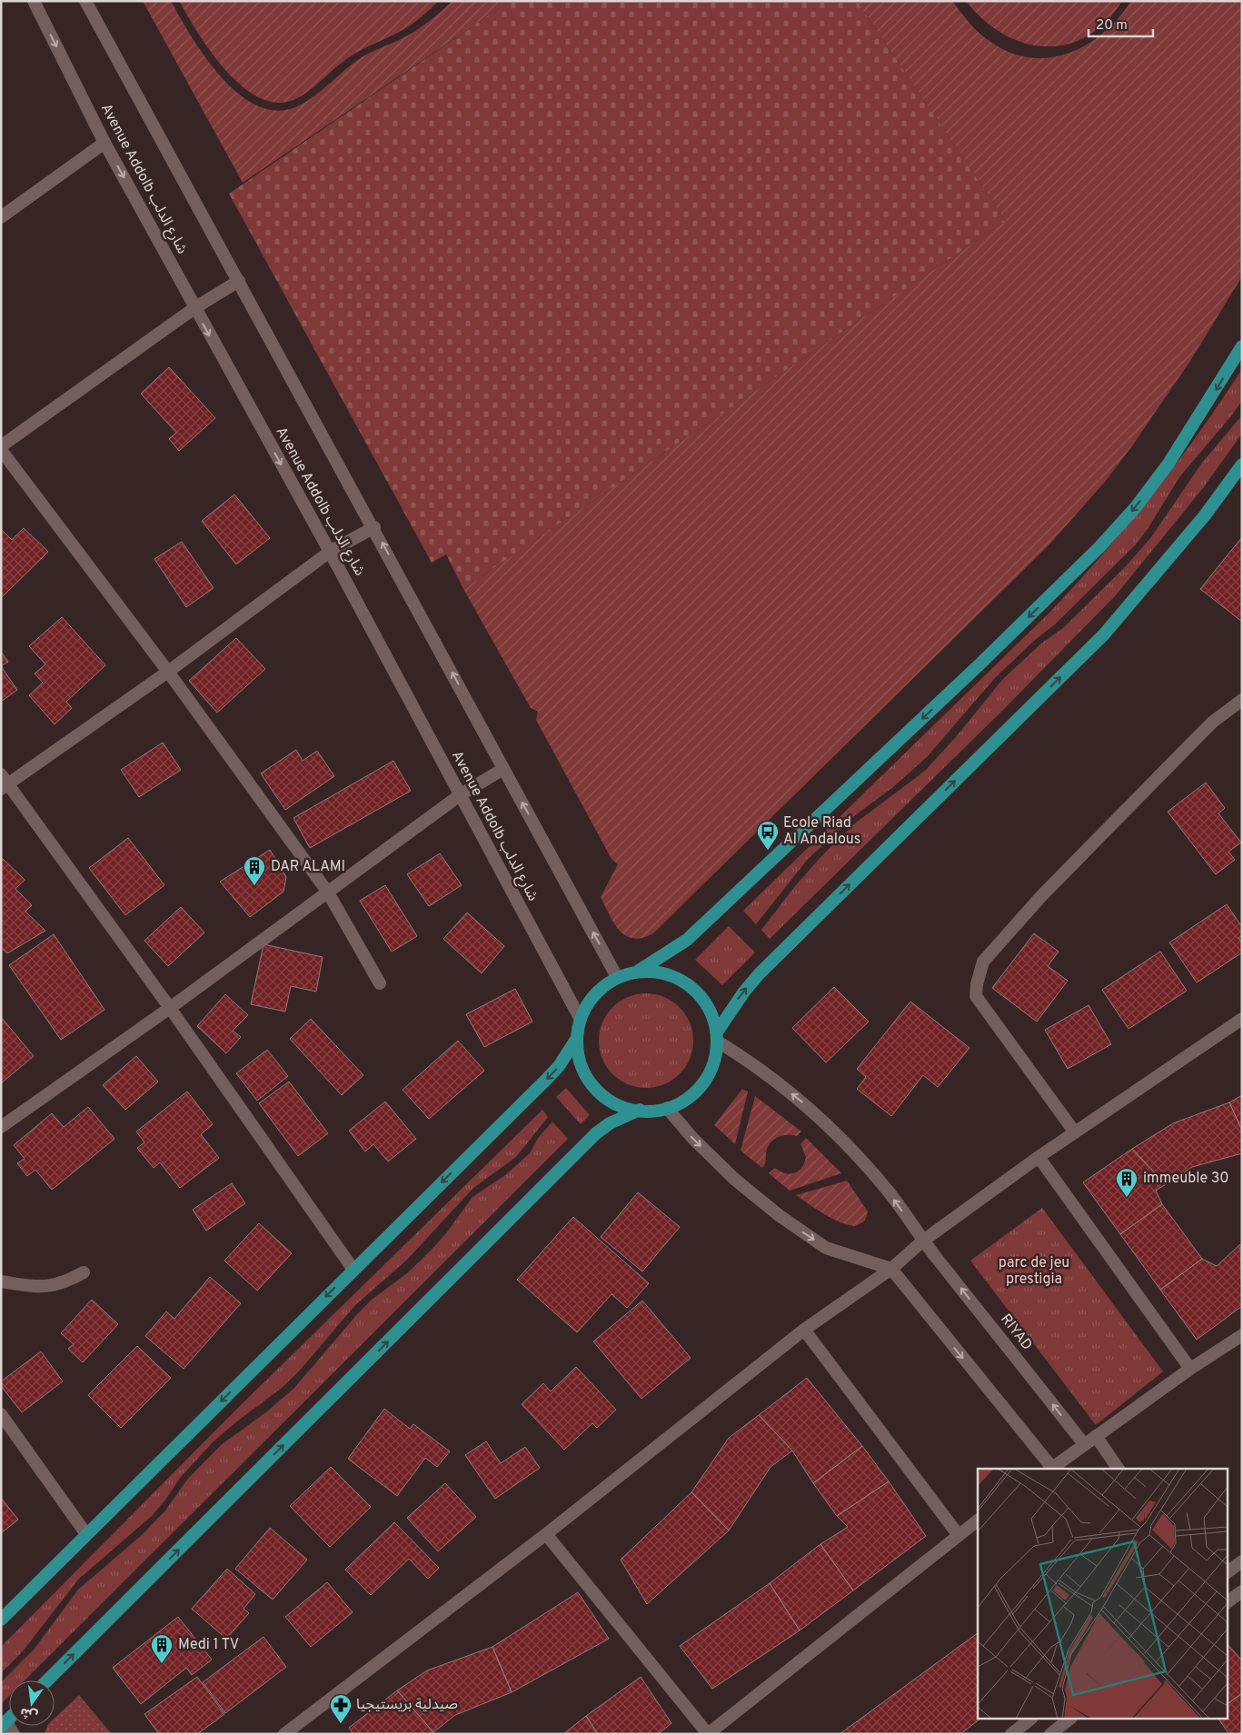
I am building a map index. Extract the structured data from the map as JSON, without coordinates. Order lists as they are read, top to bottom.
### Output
{
  "streets": {
    "street": ["Avenue Addolb شارع الدلب", "RIYAD"]
  },
  "parks": ["parc de jeu prestigia"],
  "places": {
    "bus stop": ["Ecole Riad Al Andalous"],
    "building": ["DAR ALAMI", "immeuble 30", "Medi 1 TV"],
    "pharmacy": ["صيدلية بريستيجيا"]
  },
  "scale_bar": "20 m",
  "north": "bottom"
}
